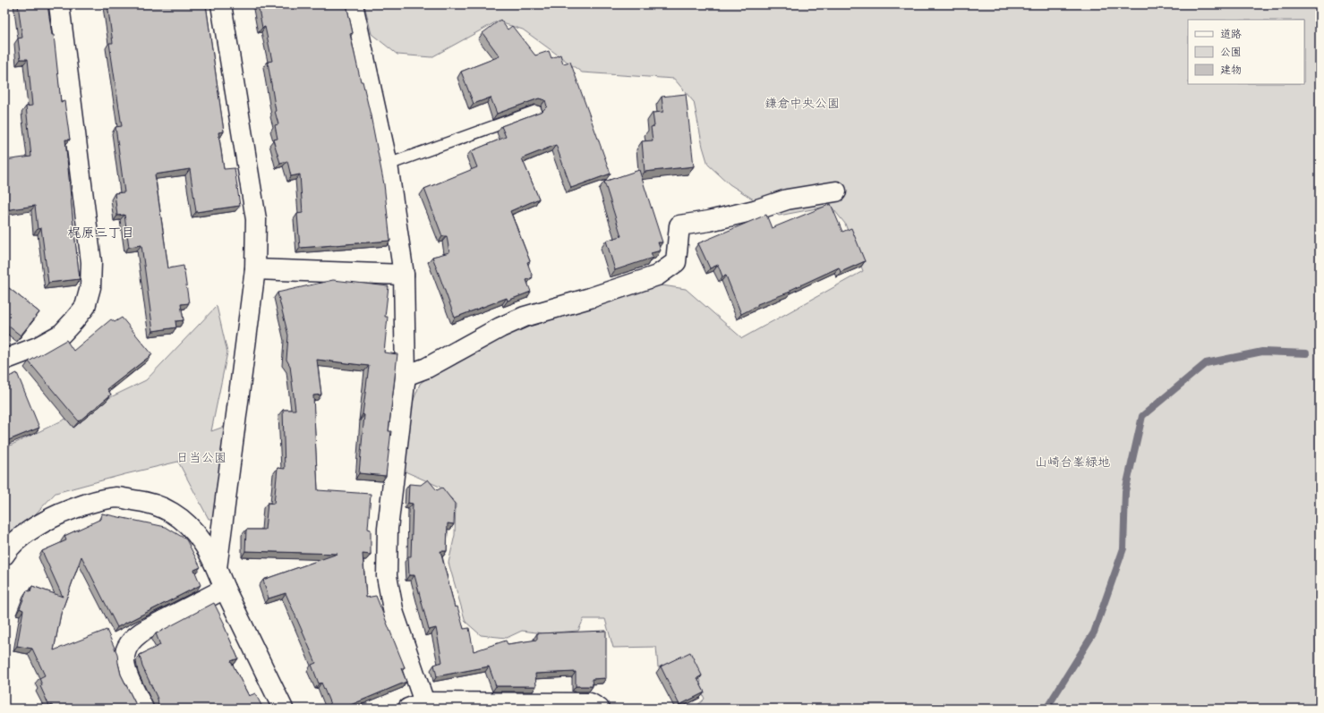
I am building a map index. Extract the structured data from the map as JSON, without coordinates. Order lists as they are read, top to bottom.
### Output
{
  "districts": ["梶原三丁目"],
  "parks": ["鎌倉中央公園", "日当公園", "山崎台峯緑地"],
  "legend": ["道路", "公園", "建物"]
}
